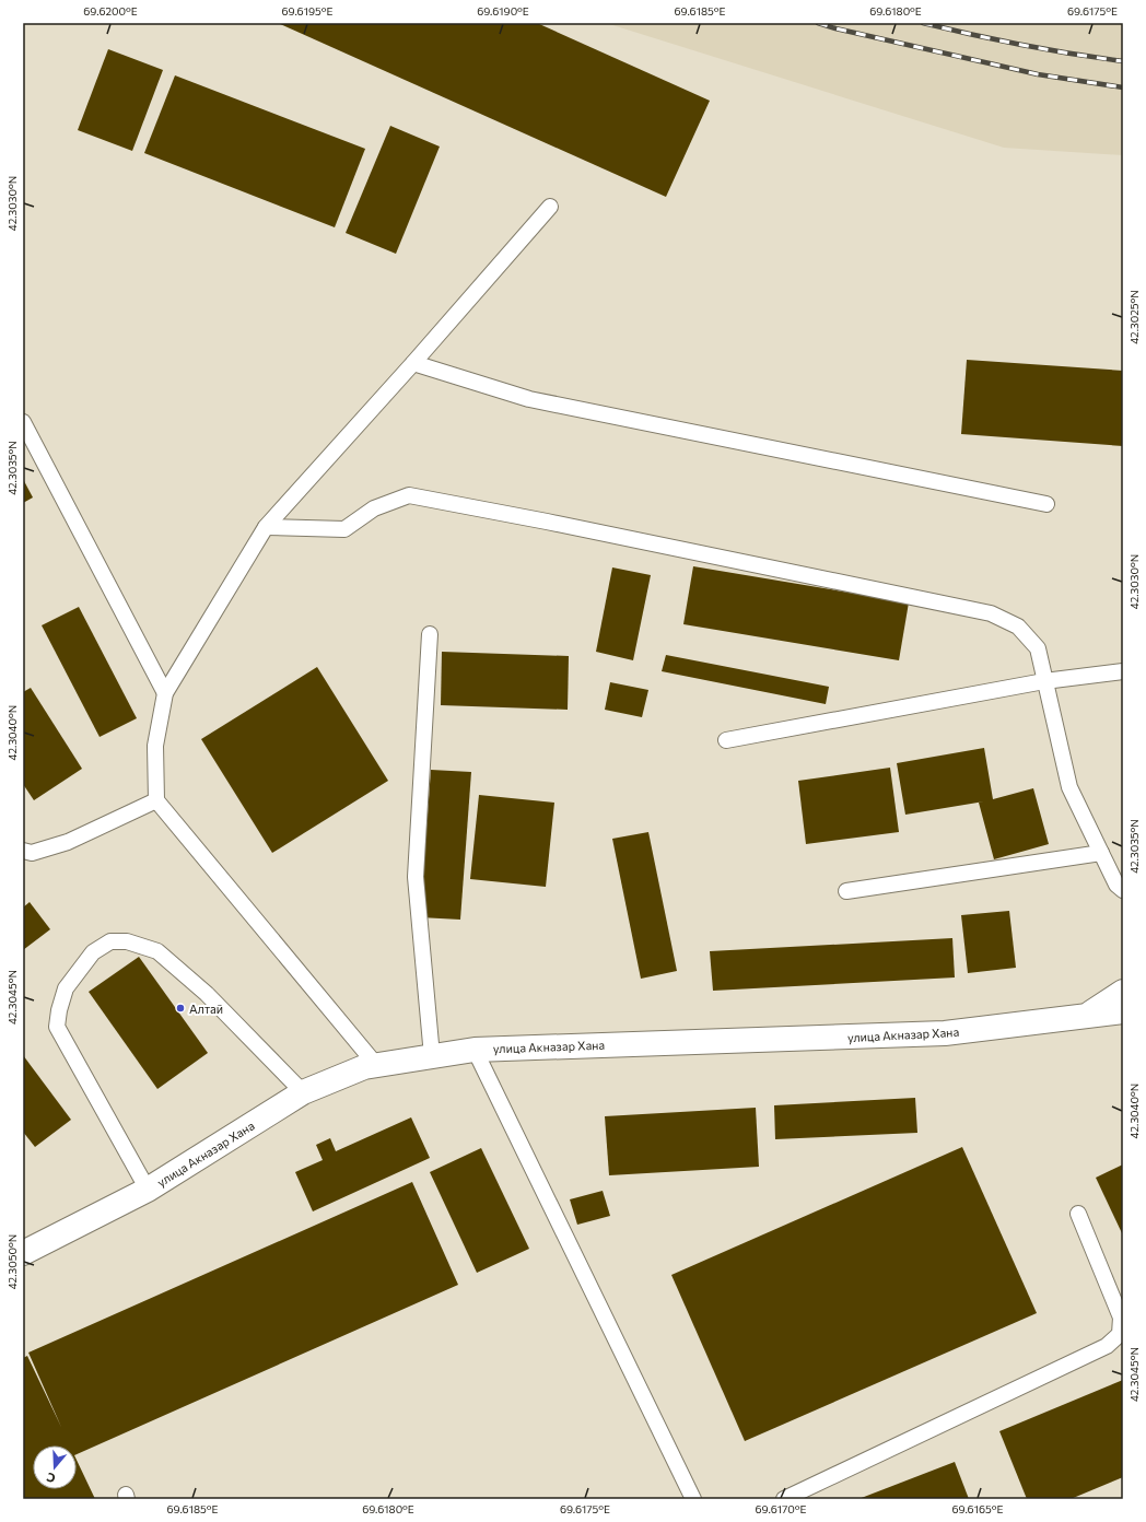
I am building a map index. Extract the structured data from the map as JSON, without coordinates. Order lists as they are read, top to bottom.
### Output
{
  "streets": {
    "main road": ["улица Акназар Хана"]
  },
  "places": ["Алтай"],
  "north": "bottom",
  "coordinates": [
    "69.6200°E",
    "69.6195°E",
    "69.6190°E",
    "69.6185°E",
    "69.6180°E",
    "69.6175°E",
    "42.3030°N",
    "42.3025°N",
    "42.3035°N",
    "42.3040°N",
    "42.3045°N",
    "42.3050°N",
    "69.6170°E",
    "69.6165°E"
  ]
}
